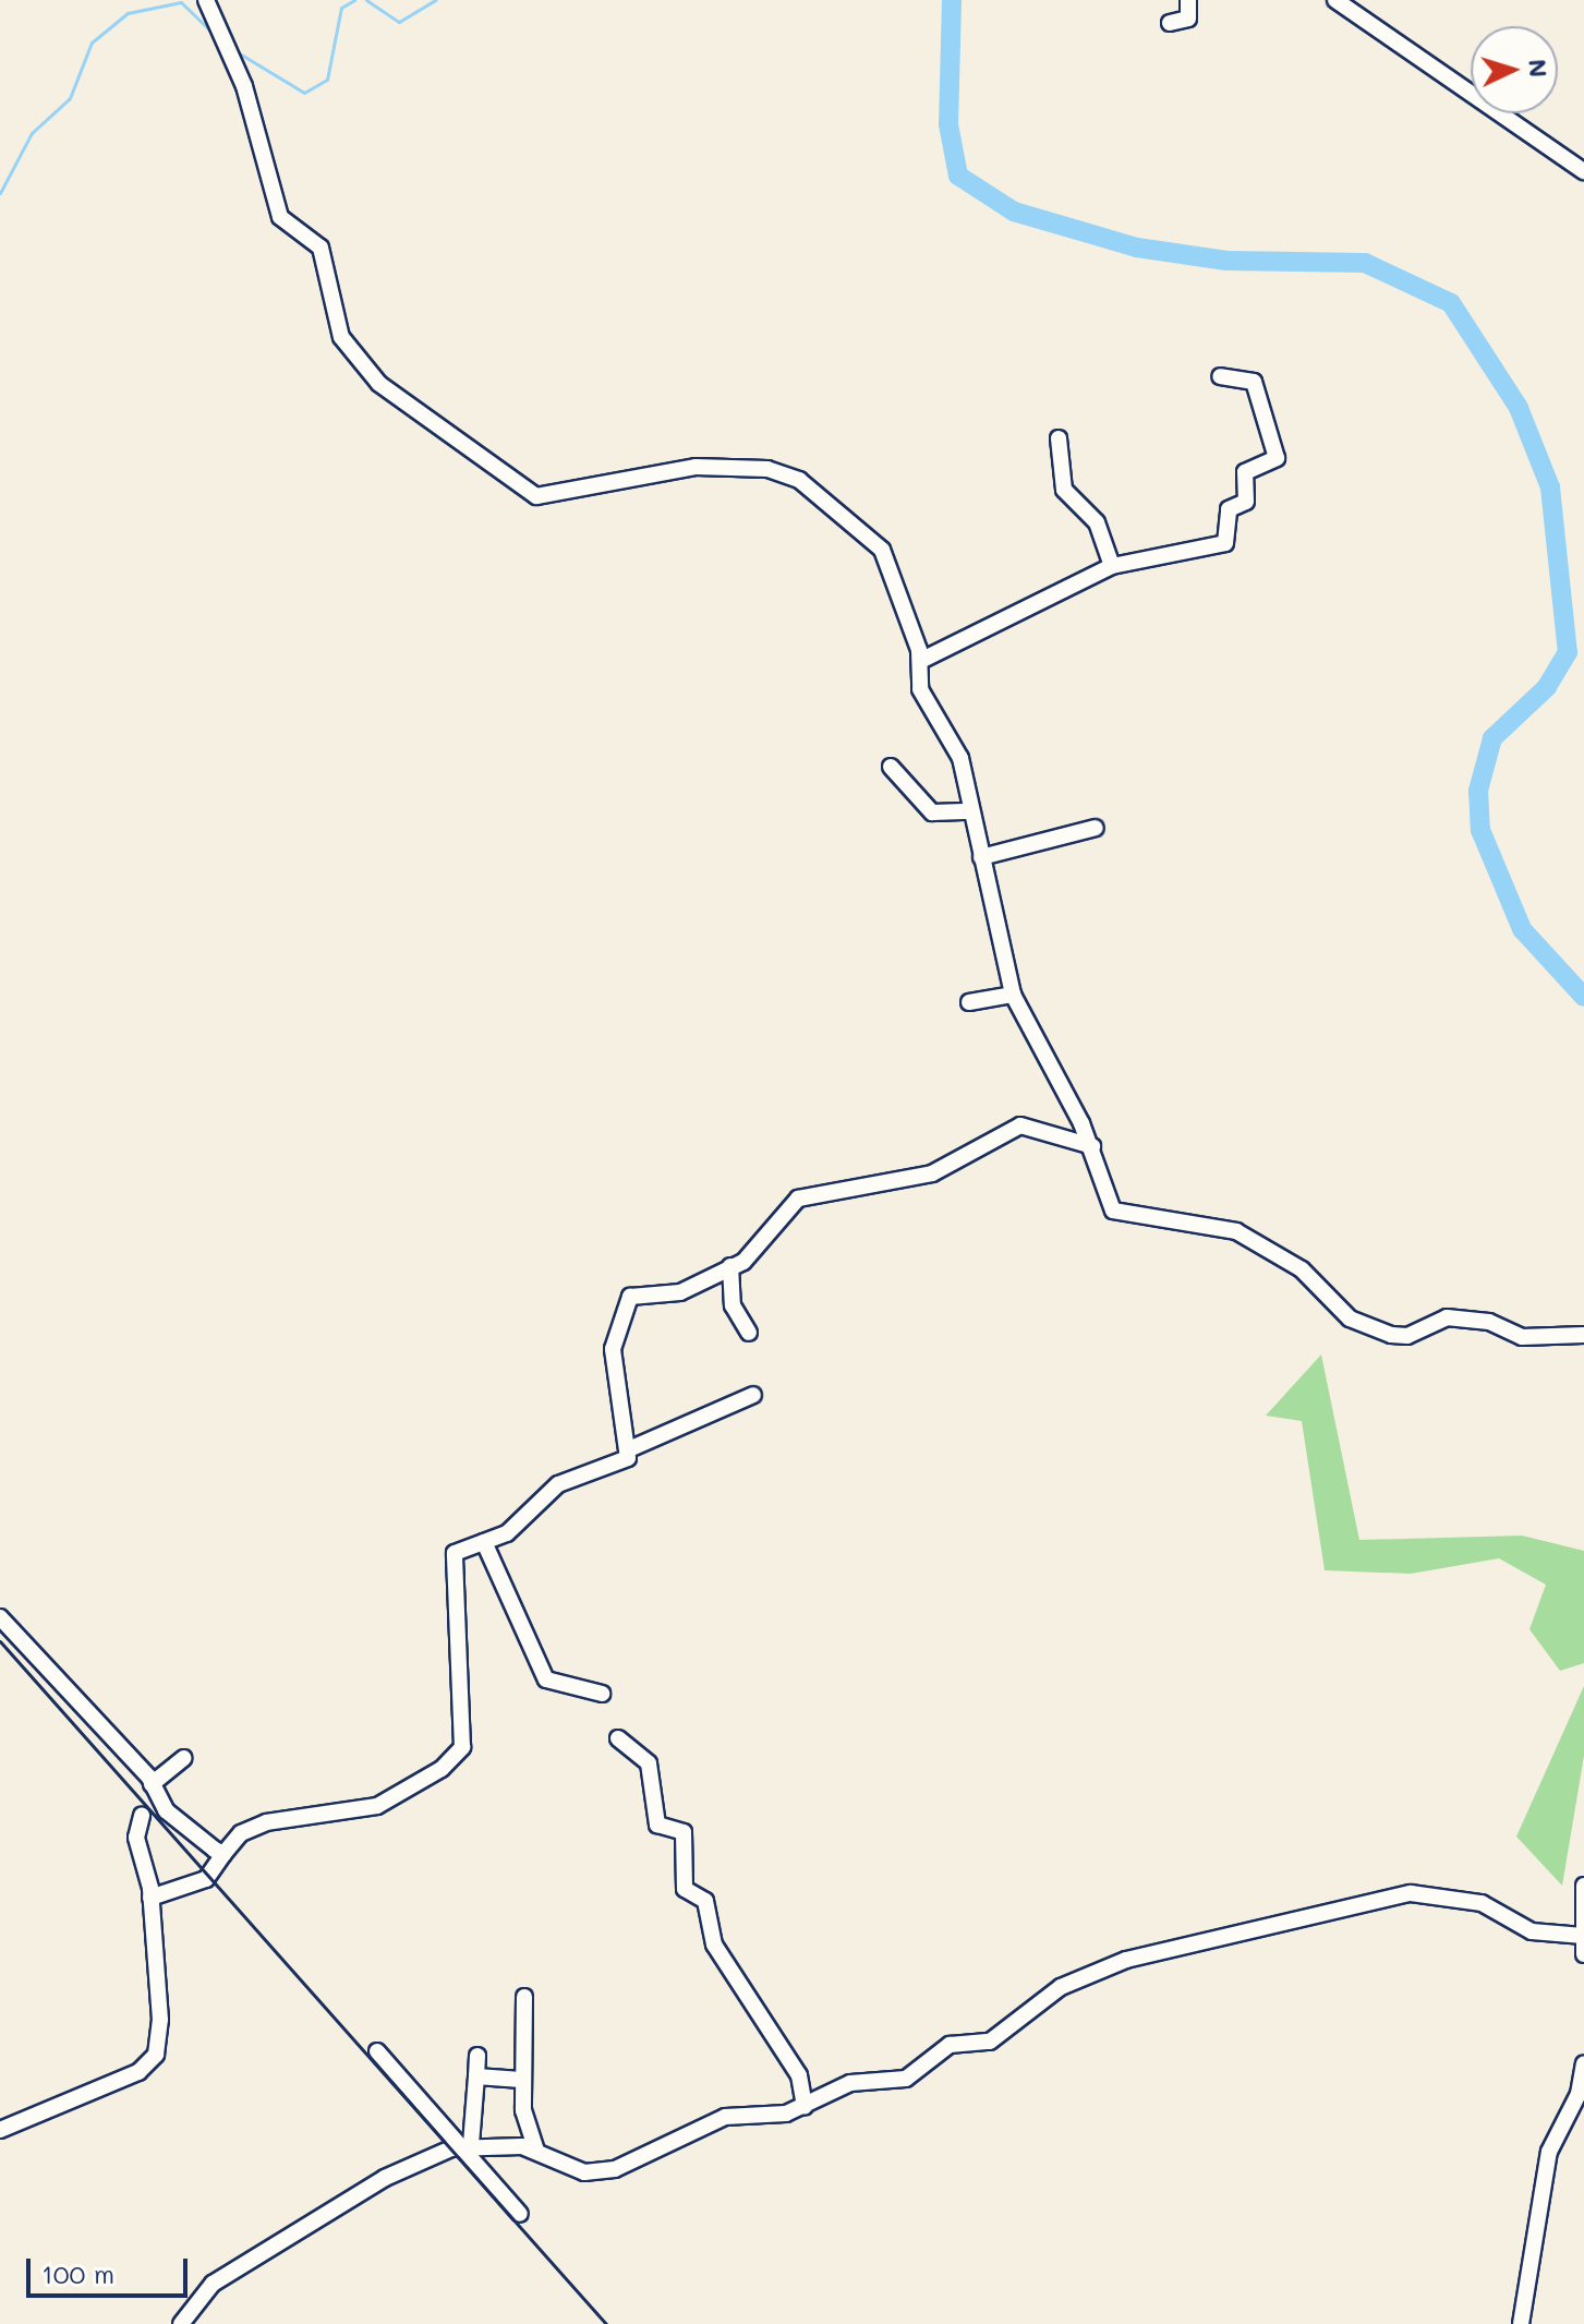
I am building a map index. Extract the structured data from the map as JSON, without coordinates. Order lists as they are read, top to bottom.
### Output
{
  "scale_bar": "100 m",
  "north": "right"
}
